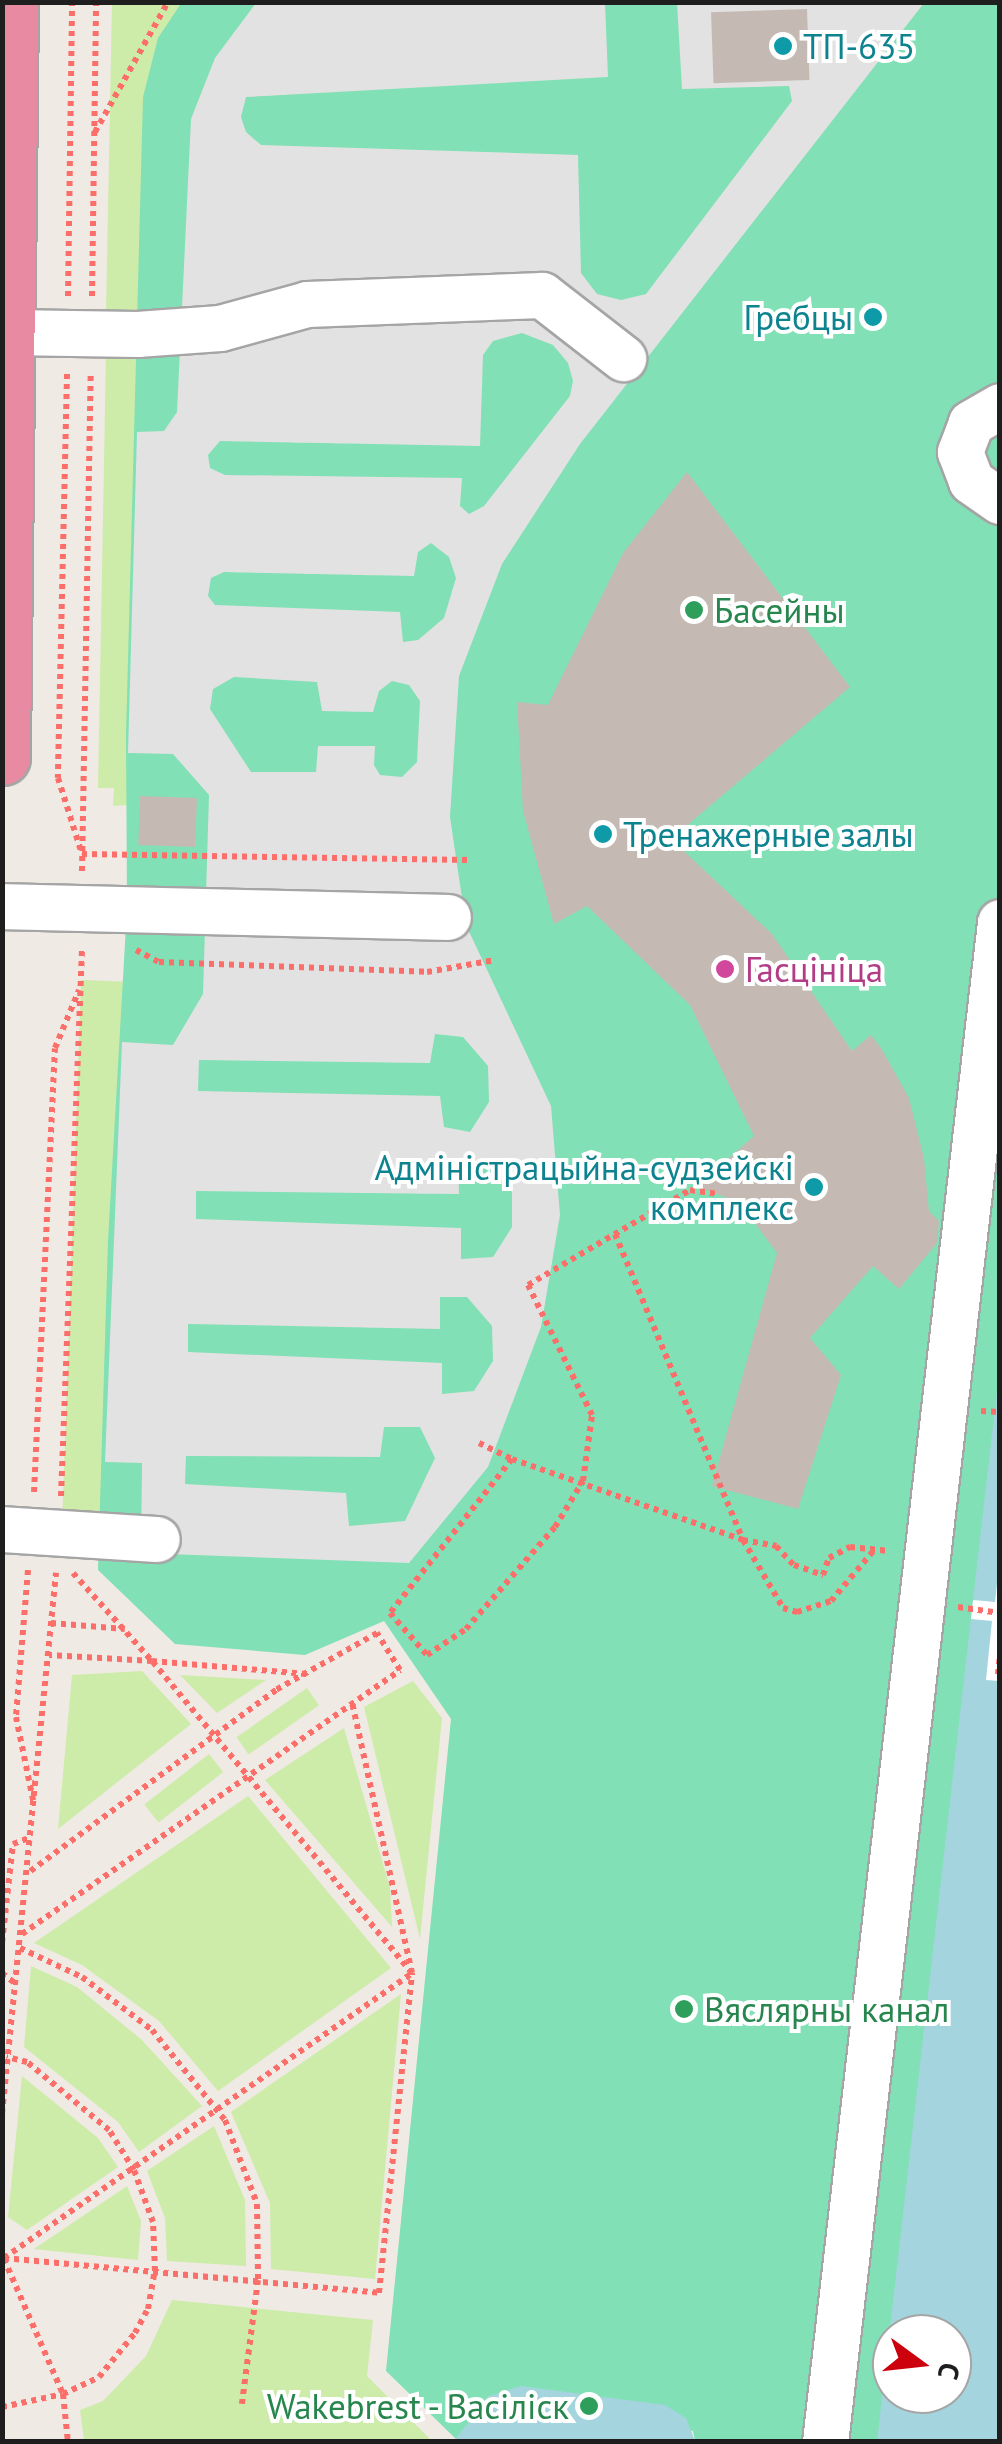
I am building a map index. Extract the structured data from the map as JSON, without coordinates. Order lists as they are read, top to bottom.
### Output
{
  "places": [
    "ТП-635",
    "Гребцы",
    "Басейны",
    "Тренажерные залы",
    "Гасцініца",
    "Адміністрацыйна-судзейскі комплекс",
    "Вяслярны канал",
    "Wakebrest - Васіліск"
  ],
  "north": "right"
}
